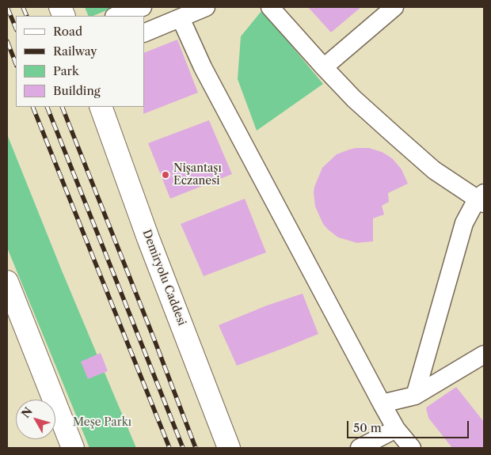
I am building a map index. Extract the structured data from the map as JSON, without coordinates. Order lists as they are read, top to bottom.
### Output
{
  "streets": {
    "main road": ["Demiryolu Caddesi"]
  },
  "parks": ["Meşe Parkı"],
  "places": ["Nişantaşı Eczanesi"],
  "legend": [
    "Road",
    "Railway",
    "Park",
    "Building"
  ],
  "scale_bar": "50 m",
  "north": "top left"
}
